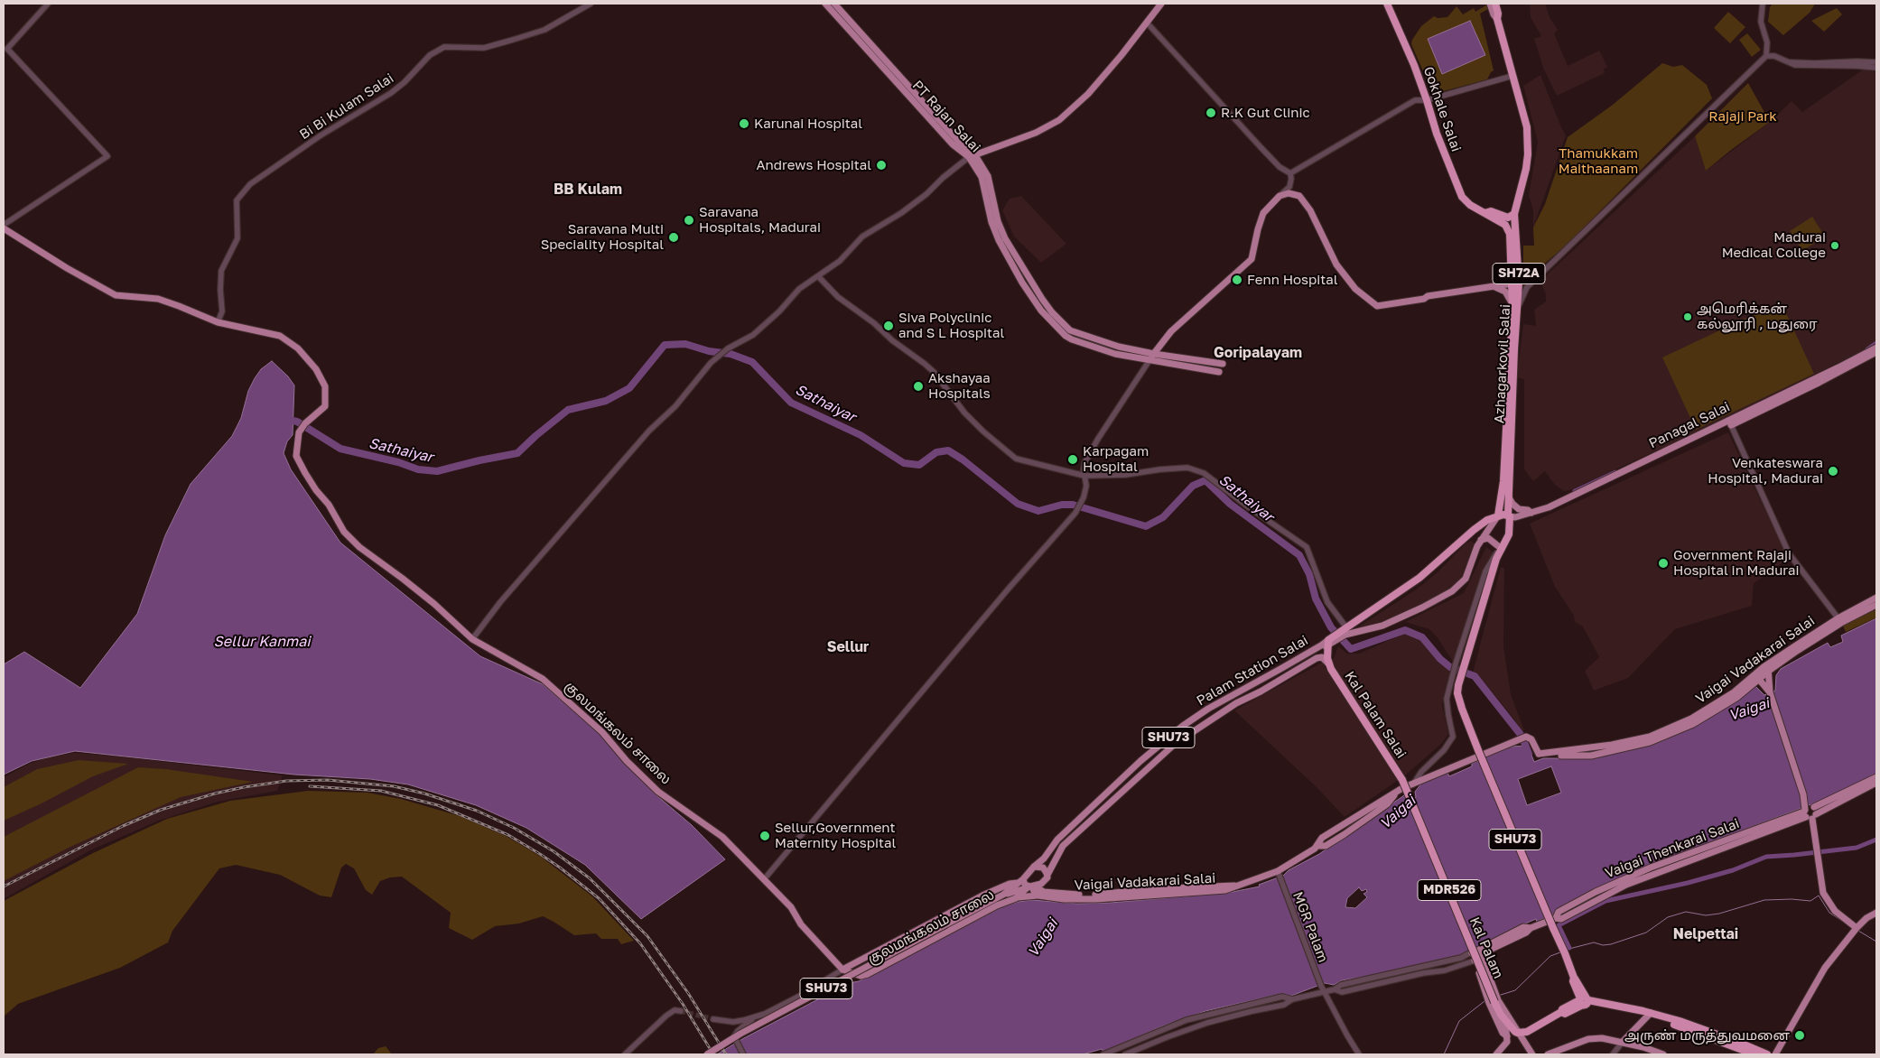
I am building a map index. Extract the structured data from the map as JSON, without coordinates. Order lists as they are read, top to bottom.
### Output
{
  "streets": {
    "highway": [
      "Gokhale Salai",
      "SH72A",
      "Azhagarkovil Salai",
      "Palam Station Salai",
      "Kal Palam Salai",
      "SHU73",
      "MDR526",
      "Kal Palam"
    ],
    "main road": [
      "PT Rajan Salai",
      "Panagal Salai",
      "Vaigai Vadakarai Salai",
      "குலமங்கலம் சாலை",
      "Vaigai Thenkarai Salai"
    ],
    "street": ["Bi Bi Kulam Salai", "MGR Palam"]
  },
  "crossings": [
    ["Bi Bi Kulam Salai", "குலமங்கலம் சாலை"],
    ["Gokhale Salai", "Azhagarkovil Salai"],
    ["Azhagarkovil Salai", "Panagal Salai"],
    ["Azhagarkovil Salai", "Palam Station Salai"],
    ["Azhagarkovil Salai", "SHU73"],
    ["Panagal Salai", "SHU73"],
    ["Vaigai Vadakarai Salai", "குலமங்கலம் சாலை"],
    ["Vaigai Vadakarai Salai", "SHU73"],
    ["Vaigai Vadakarai Salai", "MGR Palam"],
    ["Palam Station Salai", "Kal Palam Salai"],
    ["Palam Station Salai", "SHU73"],
    ["Kal Palam Salai", "Kal Palam"],
    ["குலமங்கலம் சாலை", "SHU73"],
    ["Vaigai Thenkarai Salai", "MGR Palam"],
    ["MDR526", "Kal Palam"]
  ],
  "districts": [
    "BB Kulam",
    "Goripalayam",
    "Sellur",
    "Nelpettai"
  ],
  "water": ["Sathaiyar", "Sellur Kanmai", "Vaigai"],
  "parks": ["Rajaji Park", "Thamukkam Maithaanam"],
  "places": [
    "R.K Gut Clinic",
    "Karunai Hospital",
    "Andrews Hospital",
    "Saravana Hospitals, Madurai",
    "Saravana Multi Speciality Hospital",
    "Madurai Medical College",
    "Fenn Hospital",
    "அமெரிக்கன் கல்லூரி , மதுரை",
    "Siva Polyclinic and S L Hospital",
    "Akshayaa Hospitals",
    "Karpagam Hospital",
    "Venkateswara Hospital, Madurai",
    "Government Rajaji Hospital in Madurai",
    "Sellur,Government Maternity Hospital",
    "அருண் மருத்துவமனை"
  ]
}
